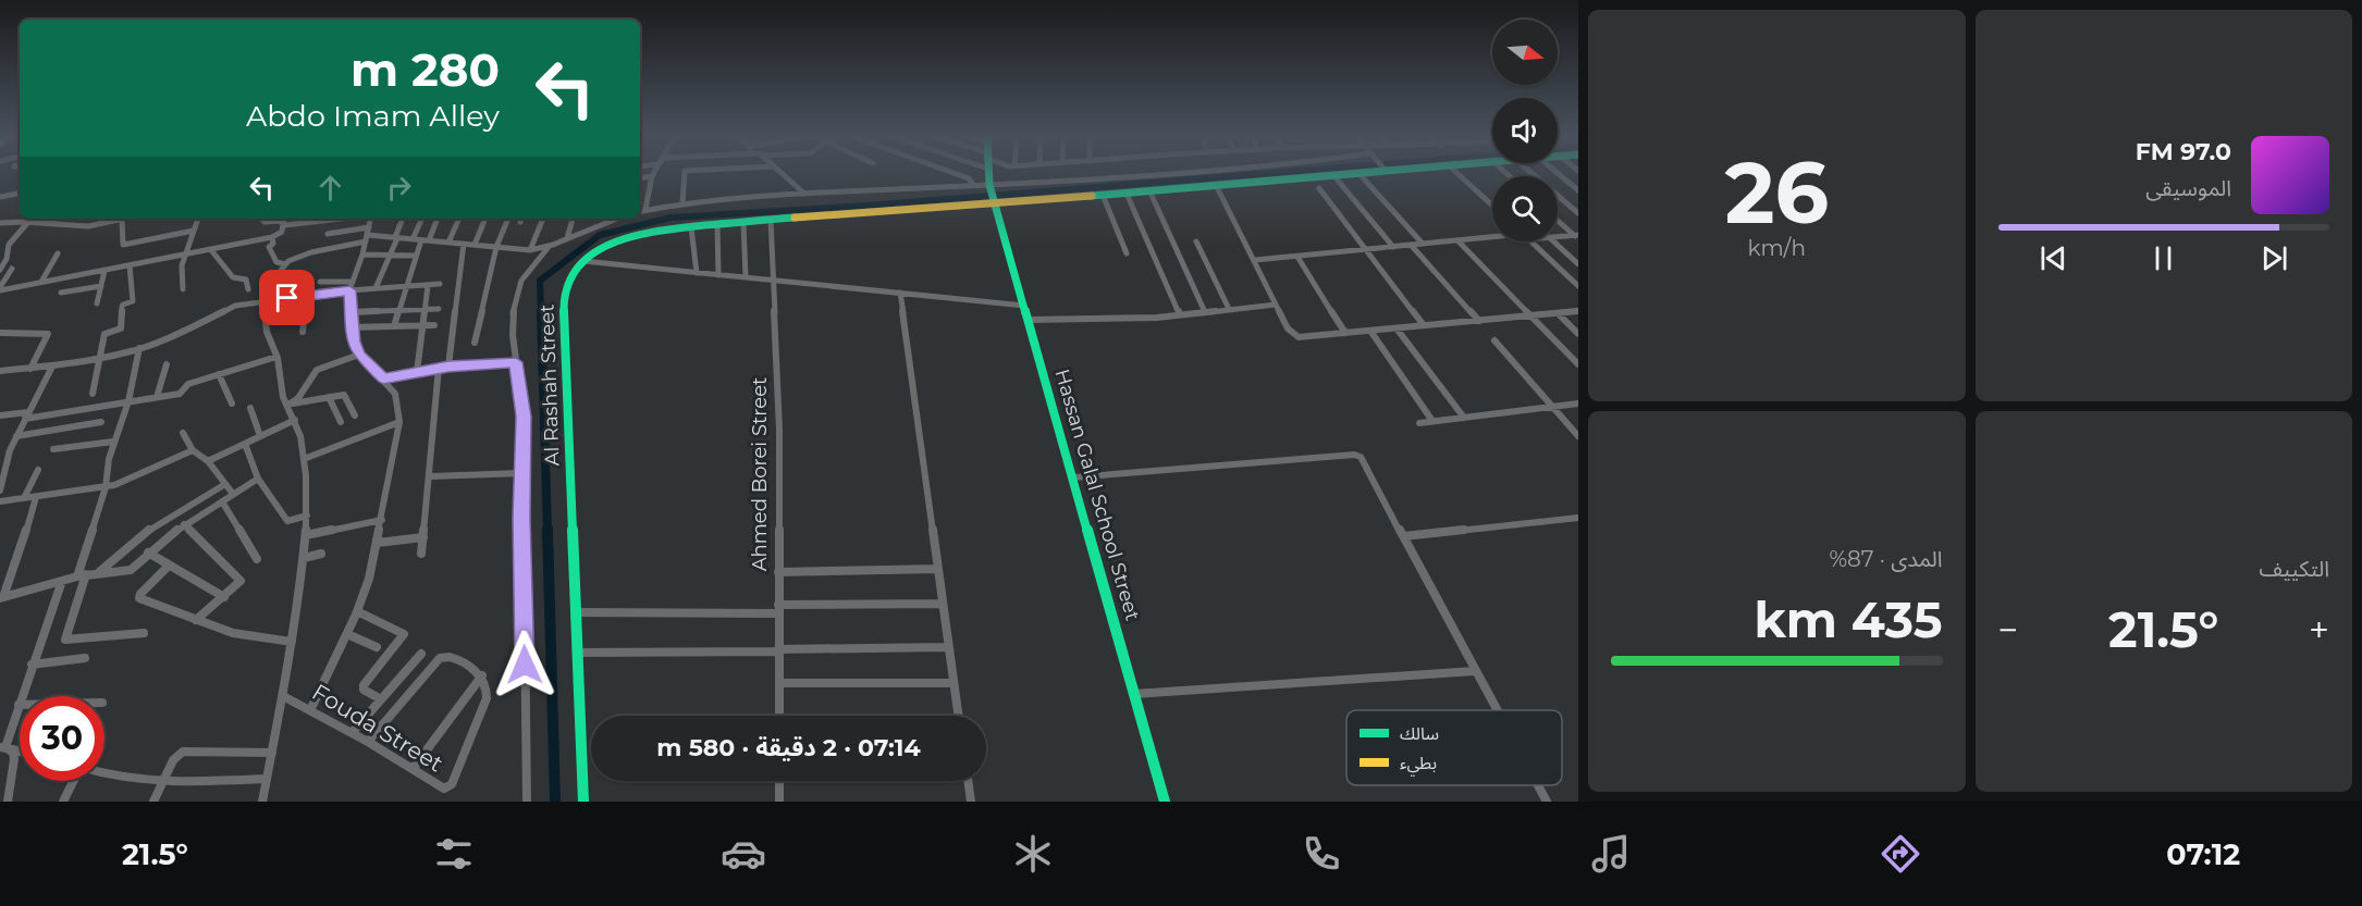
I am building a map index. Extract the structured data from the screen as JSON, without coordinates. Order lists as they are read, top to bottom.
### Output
{
  "streets": {
    "street": [
      "Al Rashah Street",
      "Ahmed Borei Street",
      "Hassan Galal School Street",
      "Fouda Street"
    ]
  },
  "crossings": [
    ["Al Rashah Street", "Ahmed Borei Street"],
    ["Al Rashah Street", "Hassan Galal School Street"]
  ],
  "legend": ["سالك", "بطيء"],
  "north": "right",
  "page": {
    "tile": [
      ["26", "km/h"],
      "التكييف",
      ["المدى · 87%", "435 km"]
    ],
    "turn": ["280 m", "Abdo Imam Alley"],
    "song": ["97.0 FM", "الموسيقى"],
    "heat": ["−", "21.5°", "+"],
    "limit": "30",
    "trip": "07:14 · 2 دقيقة · 580 m",
    "tabs": ["07:12", "21.5°"]
  }
}
